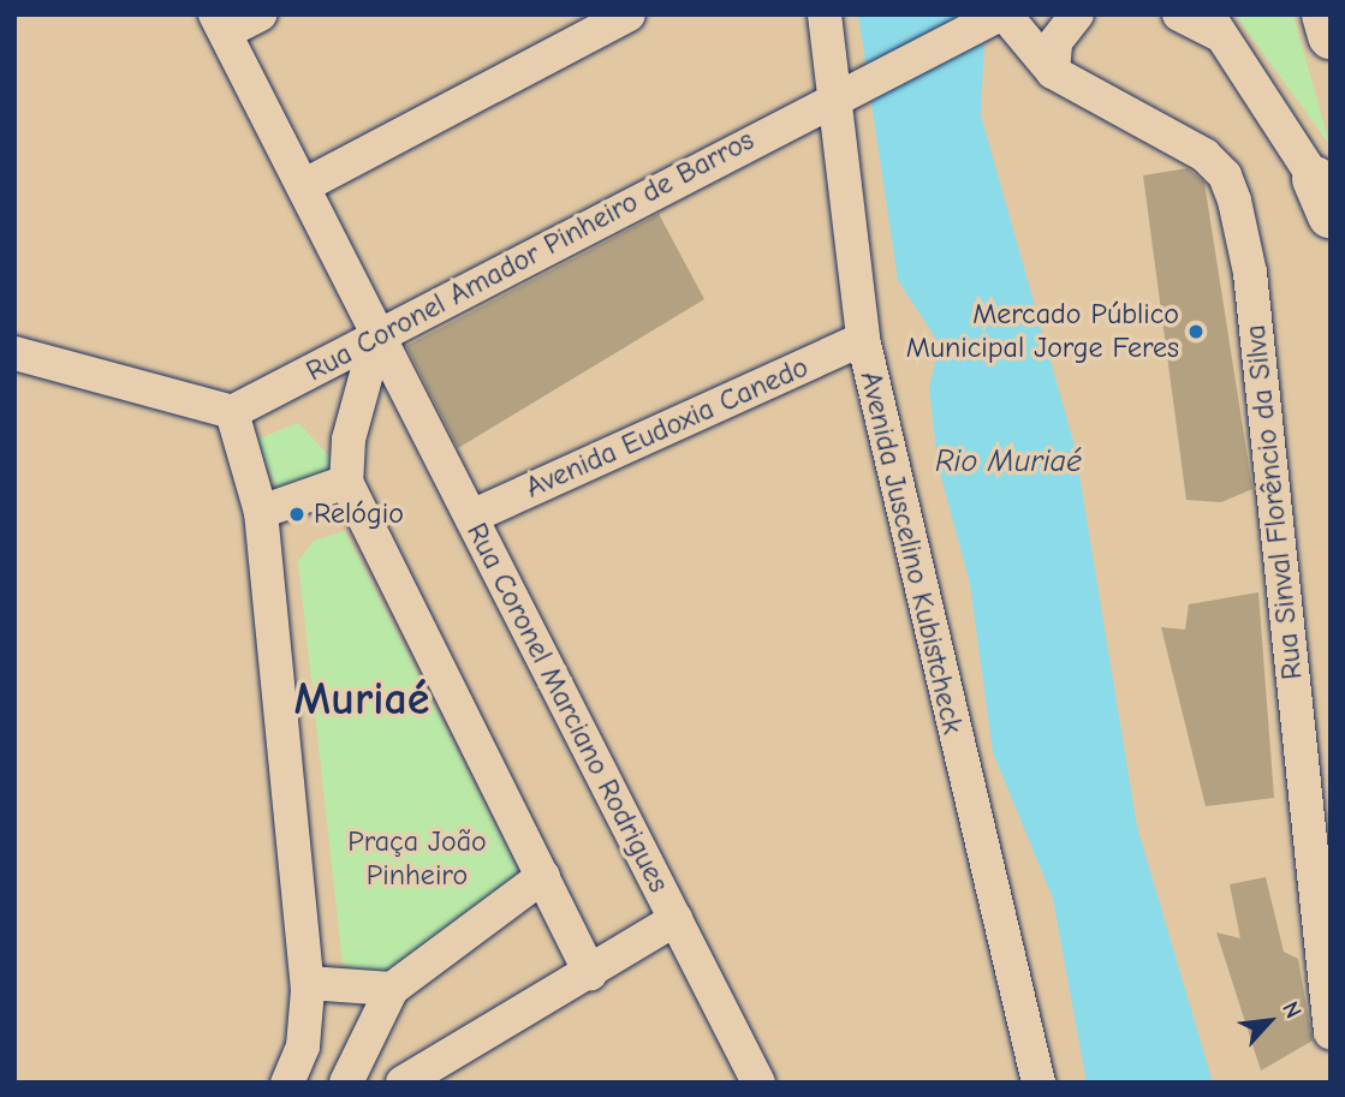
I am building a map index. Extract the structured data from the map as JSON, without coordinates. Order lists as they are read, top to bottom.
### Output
{
  "streets": {
    "street": [
      "Rua Coronel Amador Pinheiro de Barros",
      "Avenida Eudoxia Canedo",
      "Rua Sinval Florêncio da Silva",
      "Avenida Juscelino Kubistcheck",
      "Rua Coronel Marciano Rodrigues"
    ]
  },
  "crossings": [
    ["Rua Coronel Amador Pinheiro de Barros", "Avenida Juscelino Kubistcheck"],
    ["Rua Coronel Amador Pinheiro de Barros", "Rua Coronel Marciano Rodrigues"],
    ["Avenida Eudoxia Canedo", "Avenida Juscelino Kubistcheck"],
    ["Avenida Eudoxia Canedo", "Rua Coronel Marciano Rodrigues"]
  ],
  "districts": ["Muriaé"],
  "water": ["Rio Muriaé"],
  "parks": ["Praça João Pinheiro"],
  "places": ["Mercado Público Municipal Jorge Feres", "Relógio"],
  "north": "top right"
}
